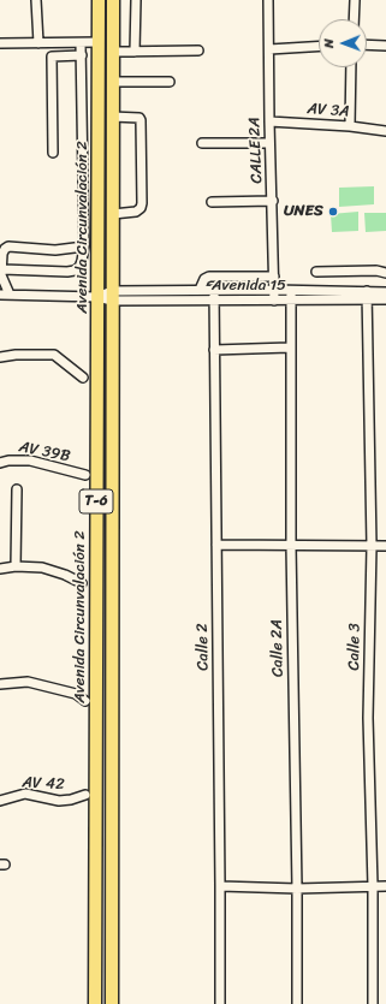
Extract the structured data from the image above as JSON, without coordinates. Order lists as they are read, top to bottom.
{
  "streets": {
    "highway": ["Avenida Circunvalación 2", "T-6"],
    "street": [
      "AV 3A",
      "CALLE 2A",
      "Avenida 15",
      "AV 39B",
      "Calle 2",
      "Calle 3",
      "Calle 2A",
      "AV 42"
    ]
  },
  "crossings": [
    ["AV 3A", "CALLE 2A"],
    ["CALLE 2A", "Avenida 15"],
    ["Avenida Circunvalación 2", "Avenida 15"],
    ["Avenida 15", "Calle 2"],
    ["Avenida 15", "Calle 3"],
    ["Avenida 15", "Calle 2A"]
  ],
  "places": ["UNES"],
  "north": "left"
}
